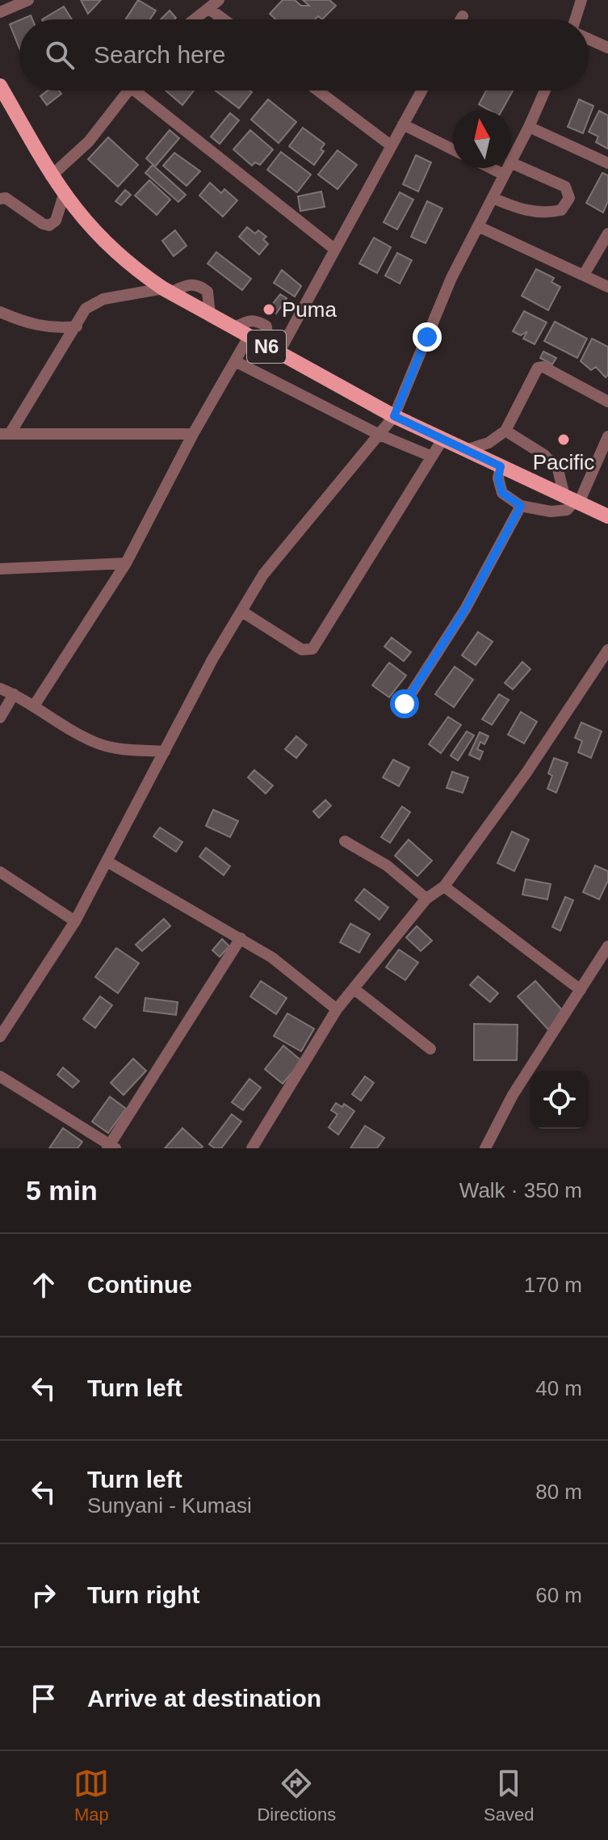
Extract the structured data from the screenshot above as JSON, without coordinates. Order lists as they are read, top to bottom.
{
  "streets": {
    "main road": ["N6"]
  },
  "places": ["Puma", "Pacific"],
  "north": "top",
  "page": {
    "search": "Search here",
    "heading": ["5 min", "Walk · 350 m"],
    "list": [
      ["Continue", "170 m"],
      ["Turn left", "40 m"],
      ["Turn left", "Sunyani - Kumasi", "80 m"],
      ["Turn right", "60 m"],
      "Arrive at destination"
    ],
    "nav": ["Map", "Directions", "Saved"]
  }
}
